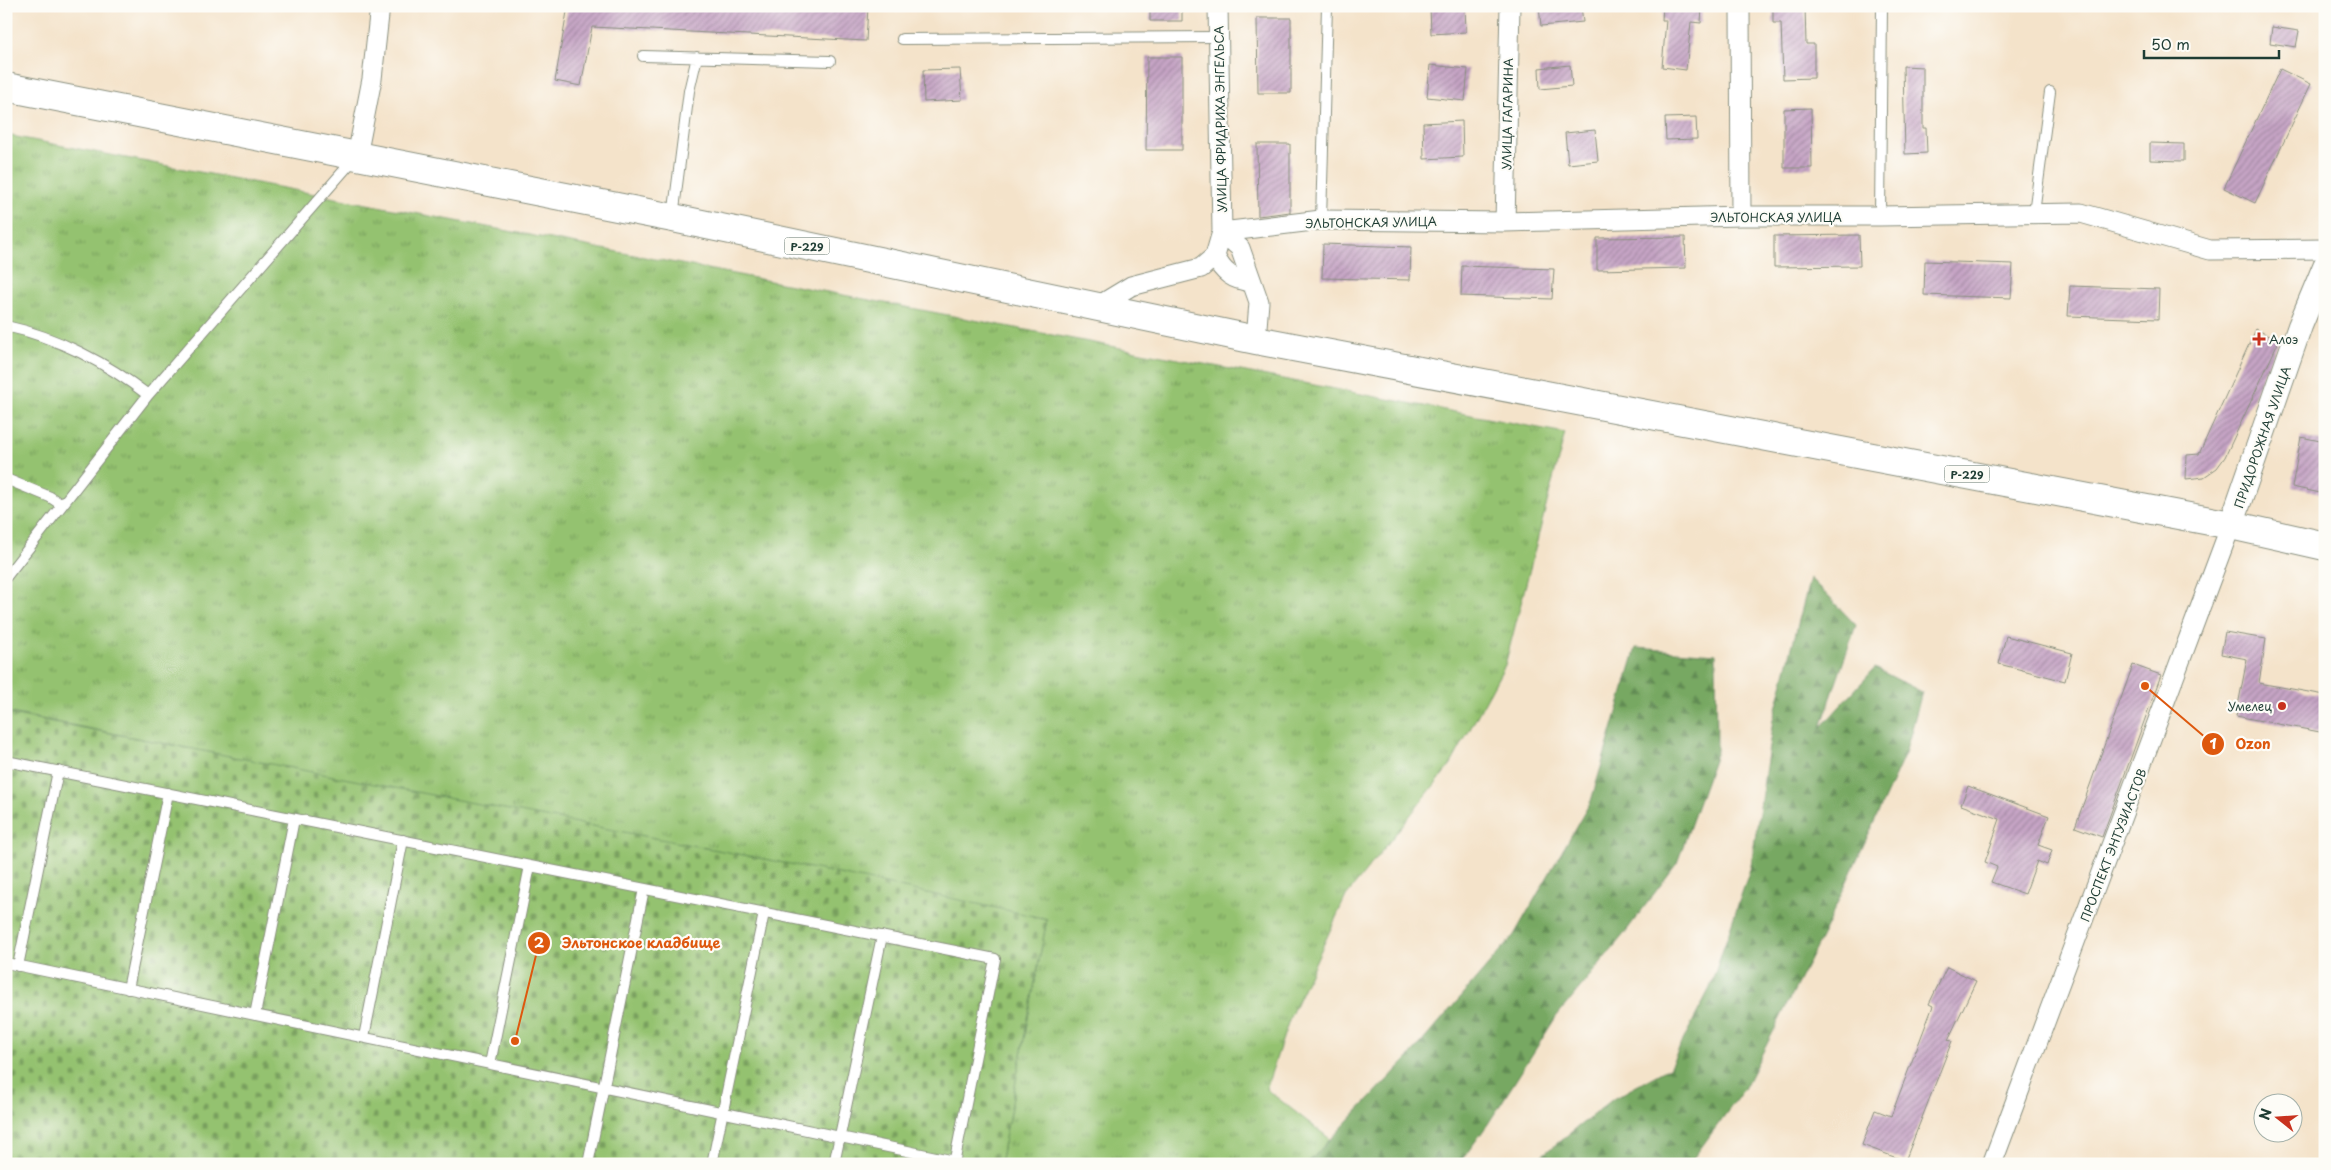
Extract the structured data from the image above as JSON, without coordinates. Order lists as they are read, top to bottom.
{
  "streets": {
    "main road": ["Р-229"],
    "street": [
      "УЛИЦА ГАГАРИНА",
      "УЛИЦА ФРИДРИХА ЭНГЕЛЬСА",
      "ЭЛЬТОНСКАЯ УЛИЦА",
      "ПРИДОРОЖНАЯ УЛИЦА",
      "ПРОСПЕКТ ЭНТУЗИАСТОВ"
    ]
  },
  "crossings": [
    ["УЛИЦА ГАГАРИНА", "ЭЛЬТОНСКАЯ УЛИЦА"],
    ["УЛИЦА ФРИДРИХА ЭНГЕЛЬСА", "ЭЛЬТОНСКАЯ УЛИЦА"],
    ["Р-229", "ПРИДОРОЖНАЯ УЛИЦА"],
    ["Р-229", "ПРОСПЕКТ ЭНТУЗИАСТОВ"],
    ["ПРИДОРОЖНАЯ УЛИЦА", "ПРОСПЕКТ ЭНТУЗИАСТОВ"]
  ],
  "places": {
    "health": ["Алоэ"],
    "other": ["Ozon", "Умелец", "Эльтонское кладбище"]
  },
  "scale_bar": "50 m",
  "north": "left"
}
